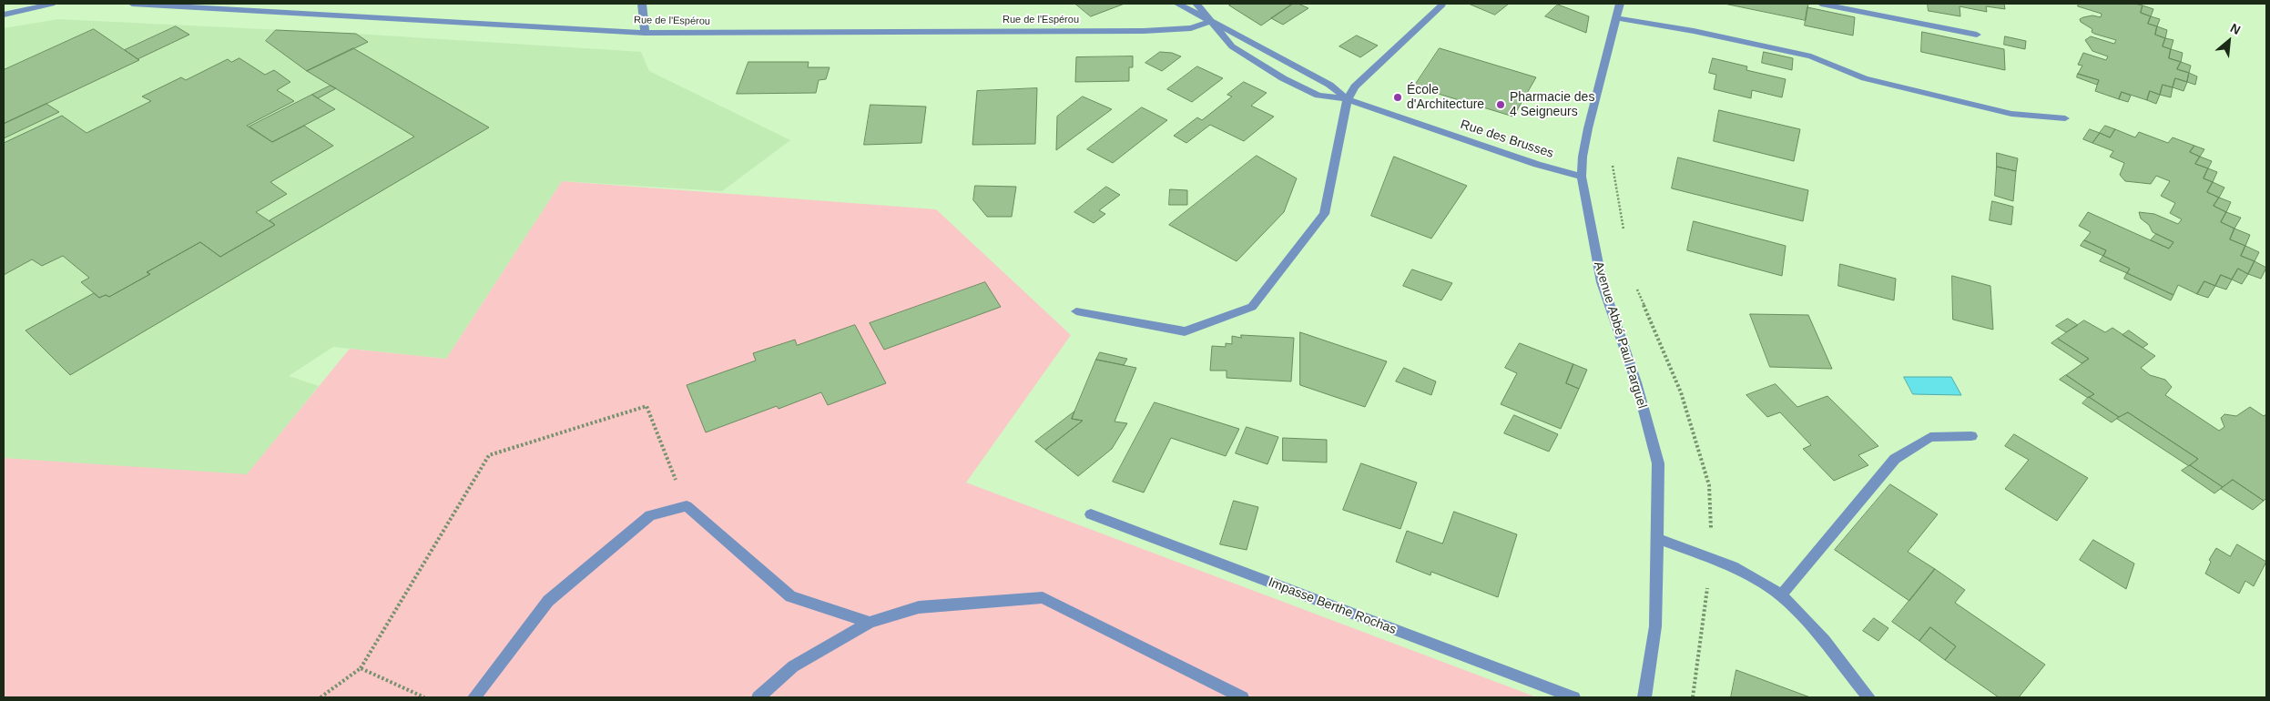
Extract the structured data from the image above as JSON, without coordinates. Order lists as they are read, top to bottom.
{
  "streets": {
    "street": [
      "Rue de l'Espérou",
      "Rue des Brusses",
      "Avenue Abbé Paul Parguel",
      "Impasse Berthe Rochas"
    ]
  },
  "crossings": [
    ["Rue de l'Espérou", "Rue des Brusses"],
    ["Rue des Brusses", "Avenue Abbé Paul Parguel"]
  ],
  "places": ["École d'Architecture", "Pharmacie des 4 Seigneurs"],
  "north": "top right"
}
